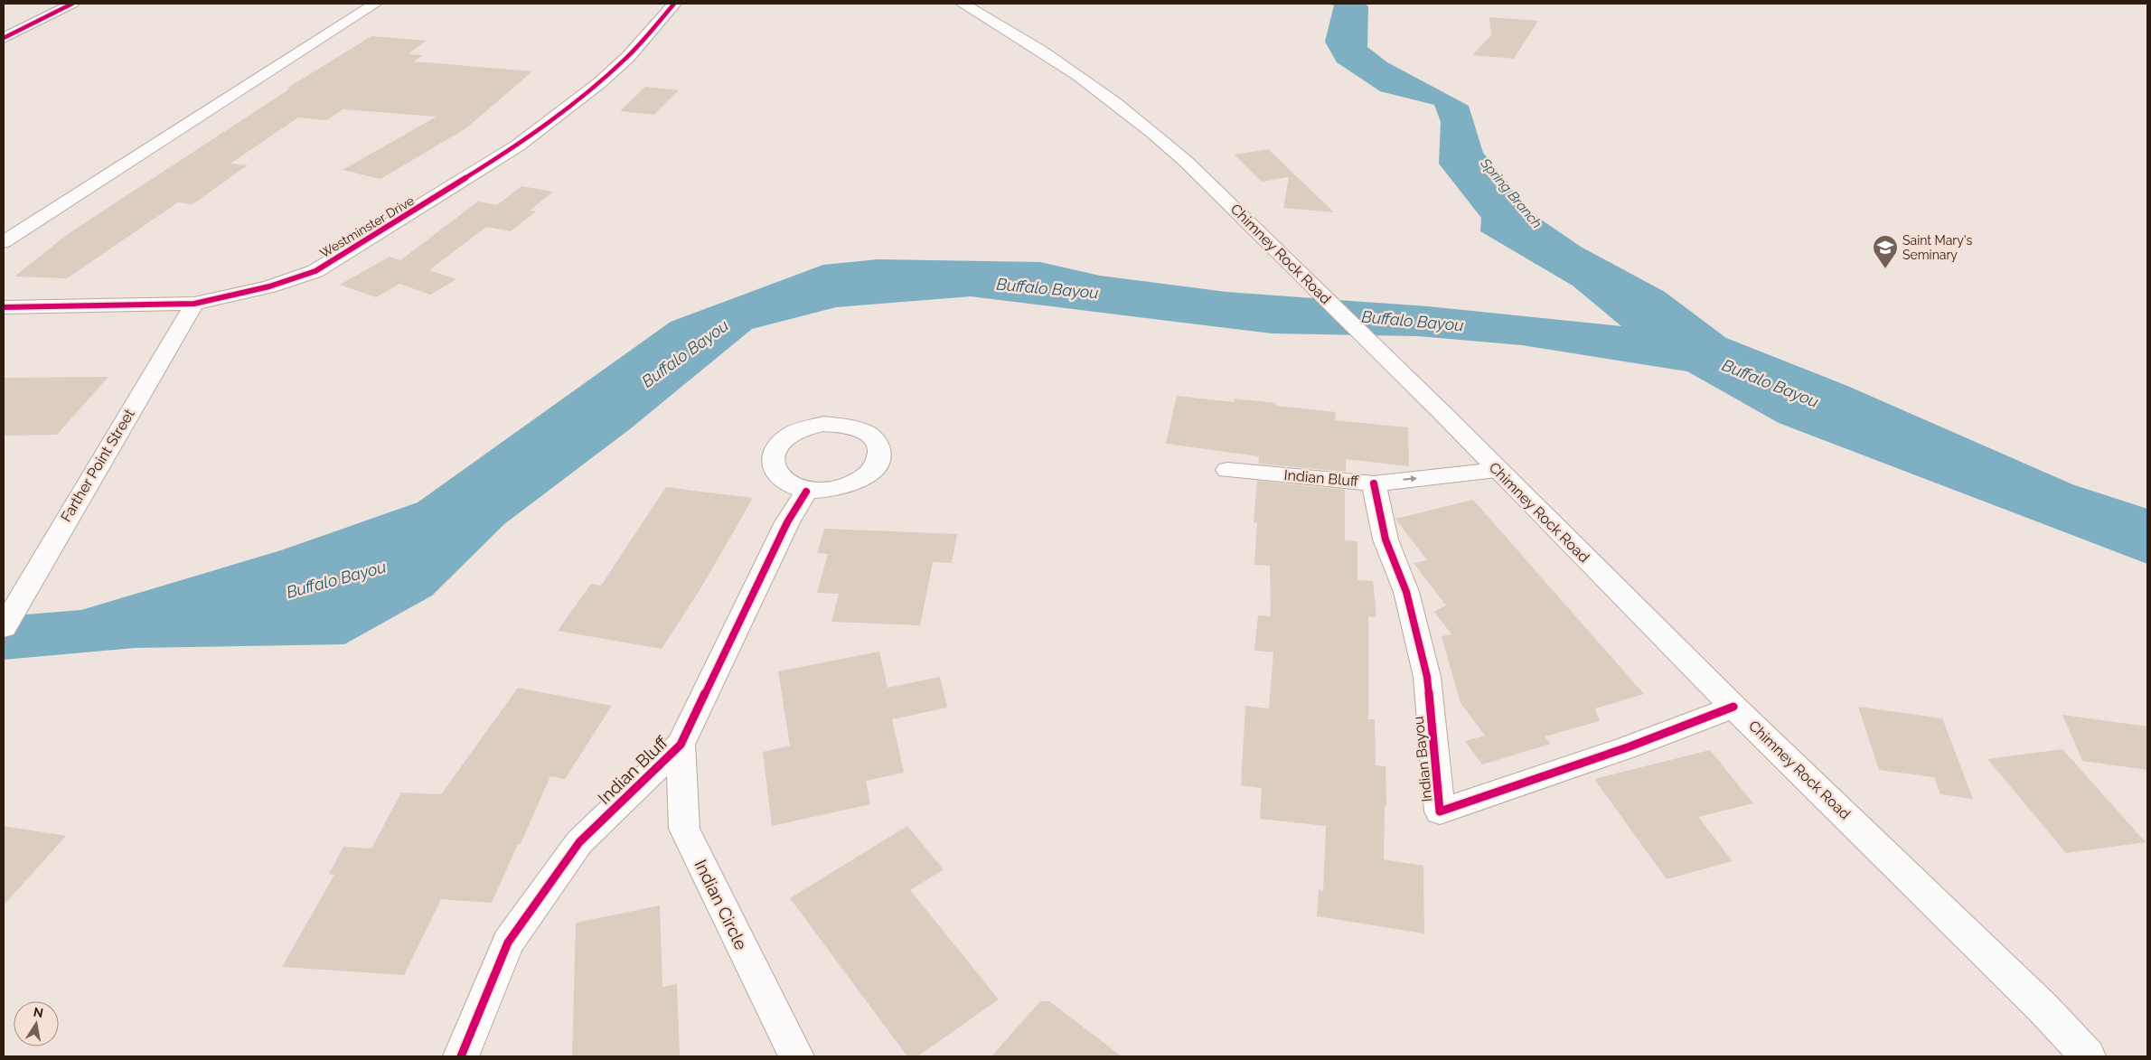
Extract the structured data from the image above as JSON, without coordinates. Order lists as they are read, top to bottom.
{
  "streets": {
    "street": [
      "Westminster Drive",
      "Chimney Rock Road",
      "Farther Point Street",
      "Indian Bluff",
      "Indian Bayou",
      "Indian Circle"
    ]
  },
  "crossings": [
    ["Westminster Drive", "Farther Point Street"],
    ["Chimney Rock Road", "Indian Bluff"],
    ["Chimney Rock Road", "Indian Bayou"],
    ["Indian Bluff", "Indian Bayou"],
    ["Indian Bluff", "Indian Circle"]
  ],
  "water": ["Spring Branch", "Buffalo Bayou"],
  "places": {
    "school or university": ["Saint Mary's Seminary"]
  },
  "north": "top"
}
